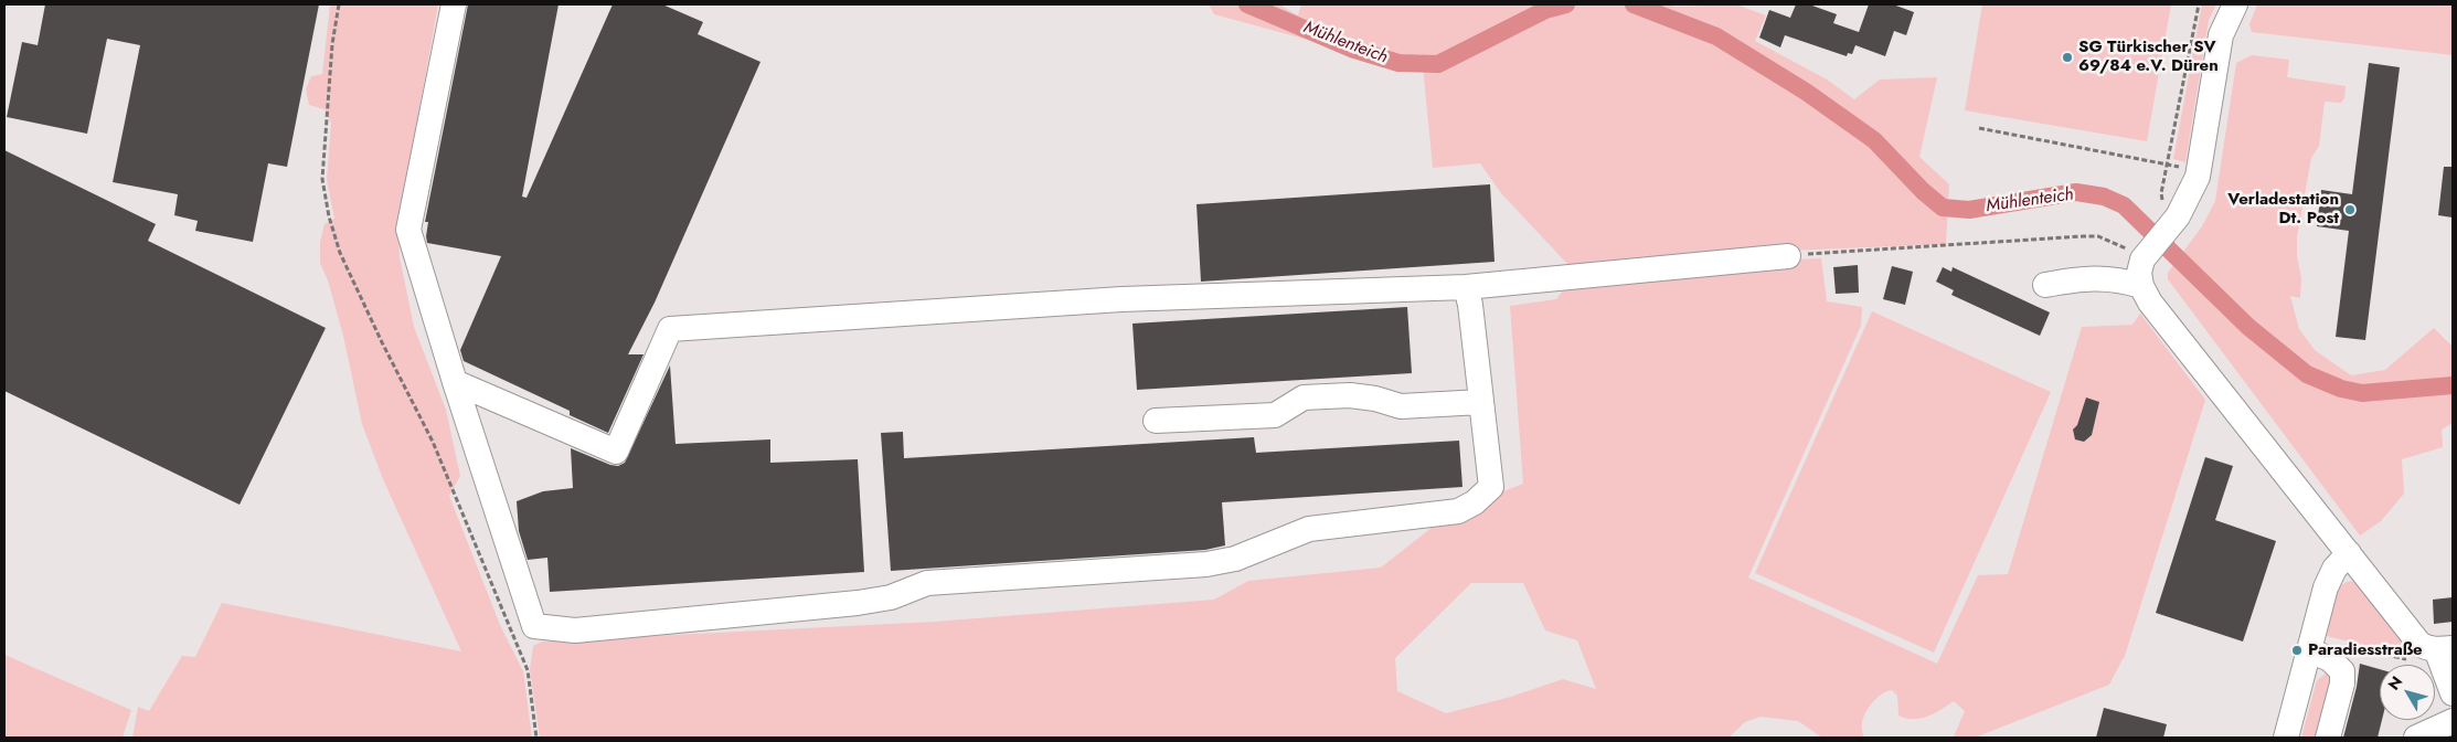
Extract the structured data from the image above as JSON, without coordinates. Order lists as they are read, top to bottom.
{
  "water": ["Mühlenteich"],
  "places": ["SG Türkischer SV 69/84 e.V. Düren", "Verladestation Dt. Post", "Paradiesstraße"],
  "north": "top left"
}
